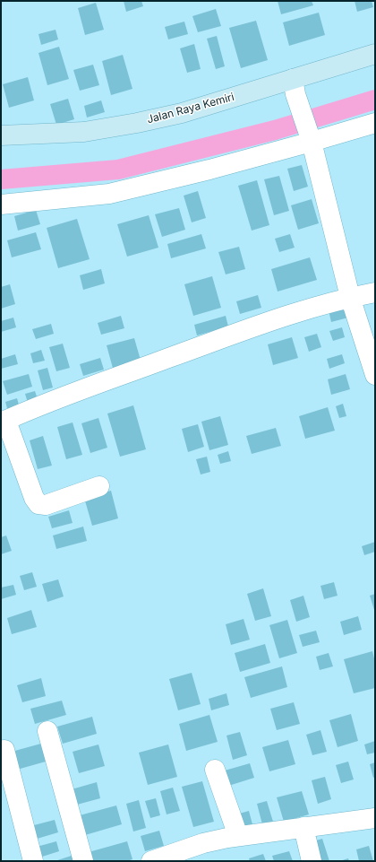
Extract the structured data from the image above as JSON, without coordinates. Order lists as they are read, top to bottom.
{
  "streets": {
    "main road": ["Jalan Raya Kemiri"]
  }
}
